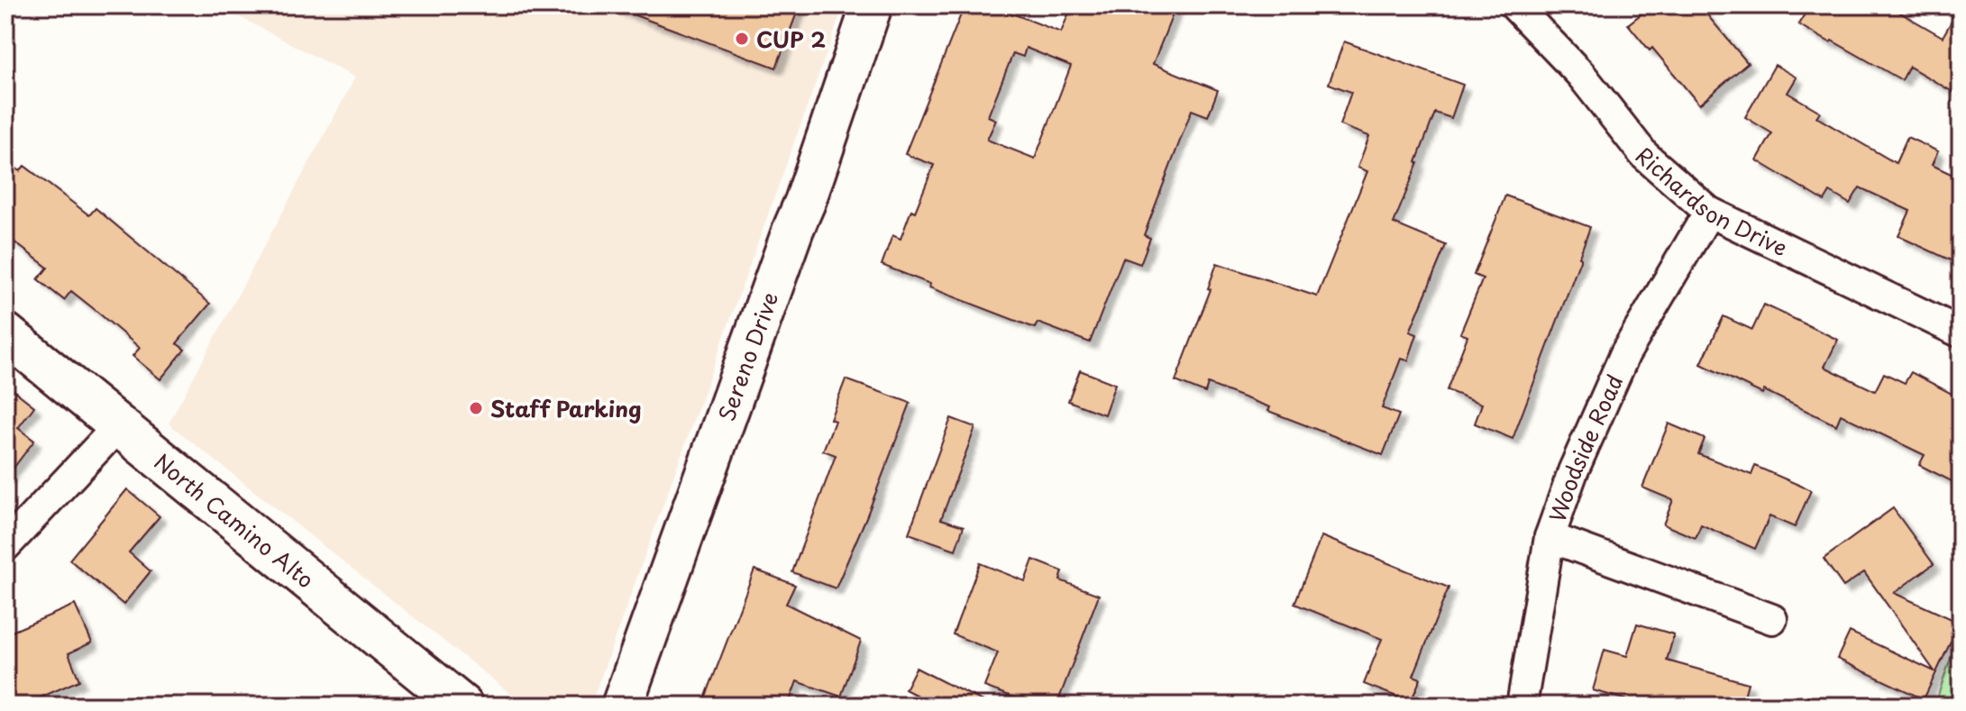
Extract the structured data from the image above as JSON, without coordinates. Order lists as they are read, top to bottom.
{
  "streets": {
    "street": [
      "Richardson Drive",
      "Sereno Drive",
      "Woodside Road",
      "North Camino Alto"
    ]
  },
  "crossings": [
    ["Richardson Drive", "Woodside Road"]
  ],
  "places": ["CUP 2", "Staff Parking"]
}
